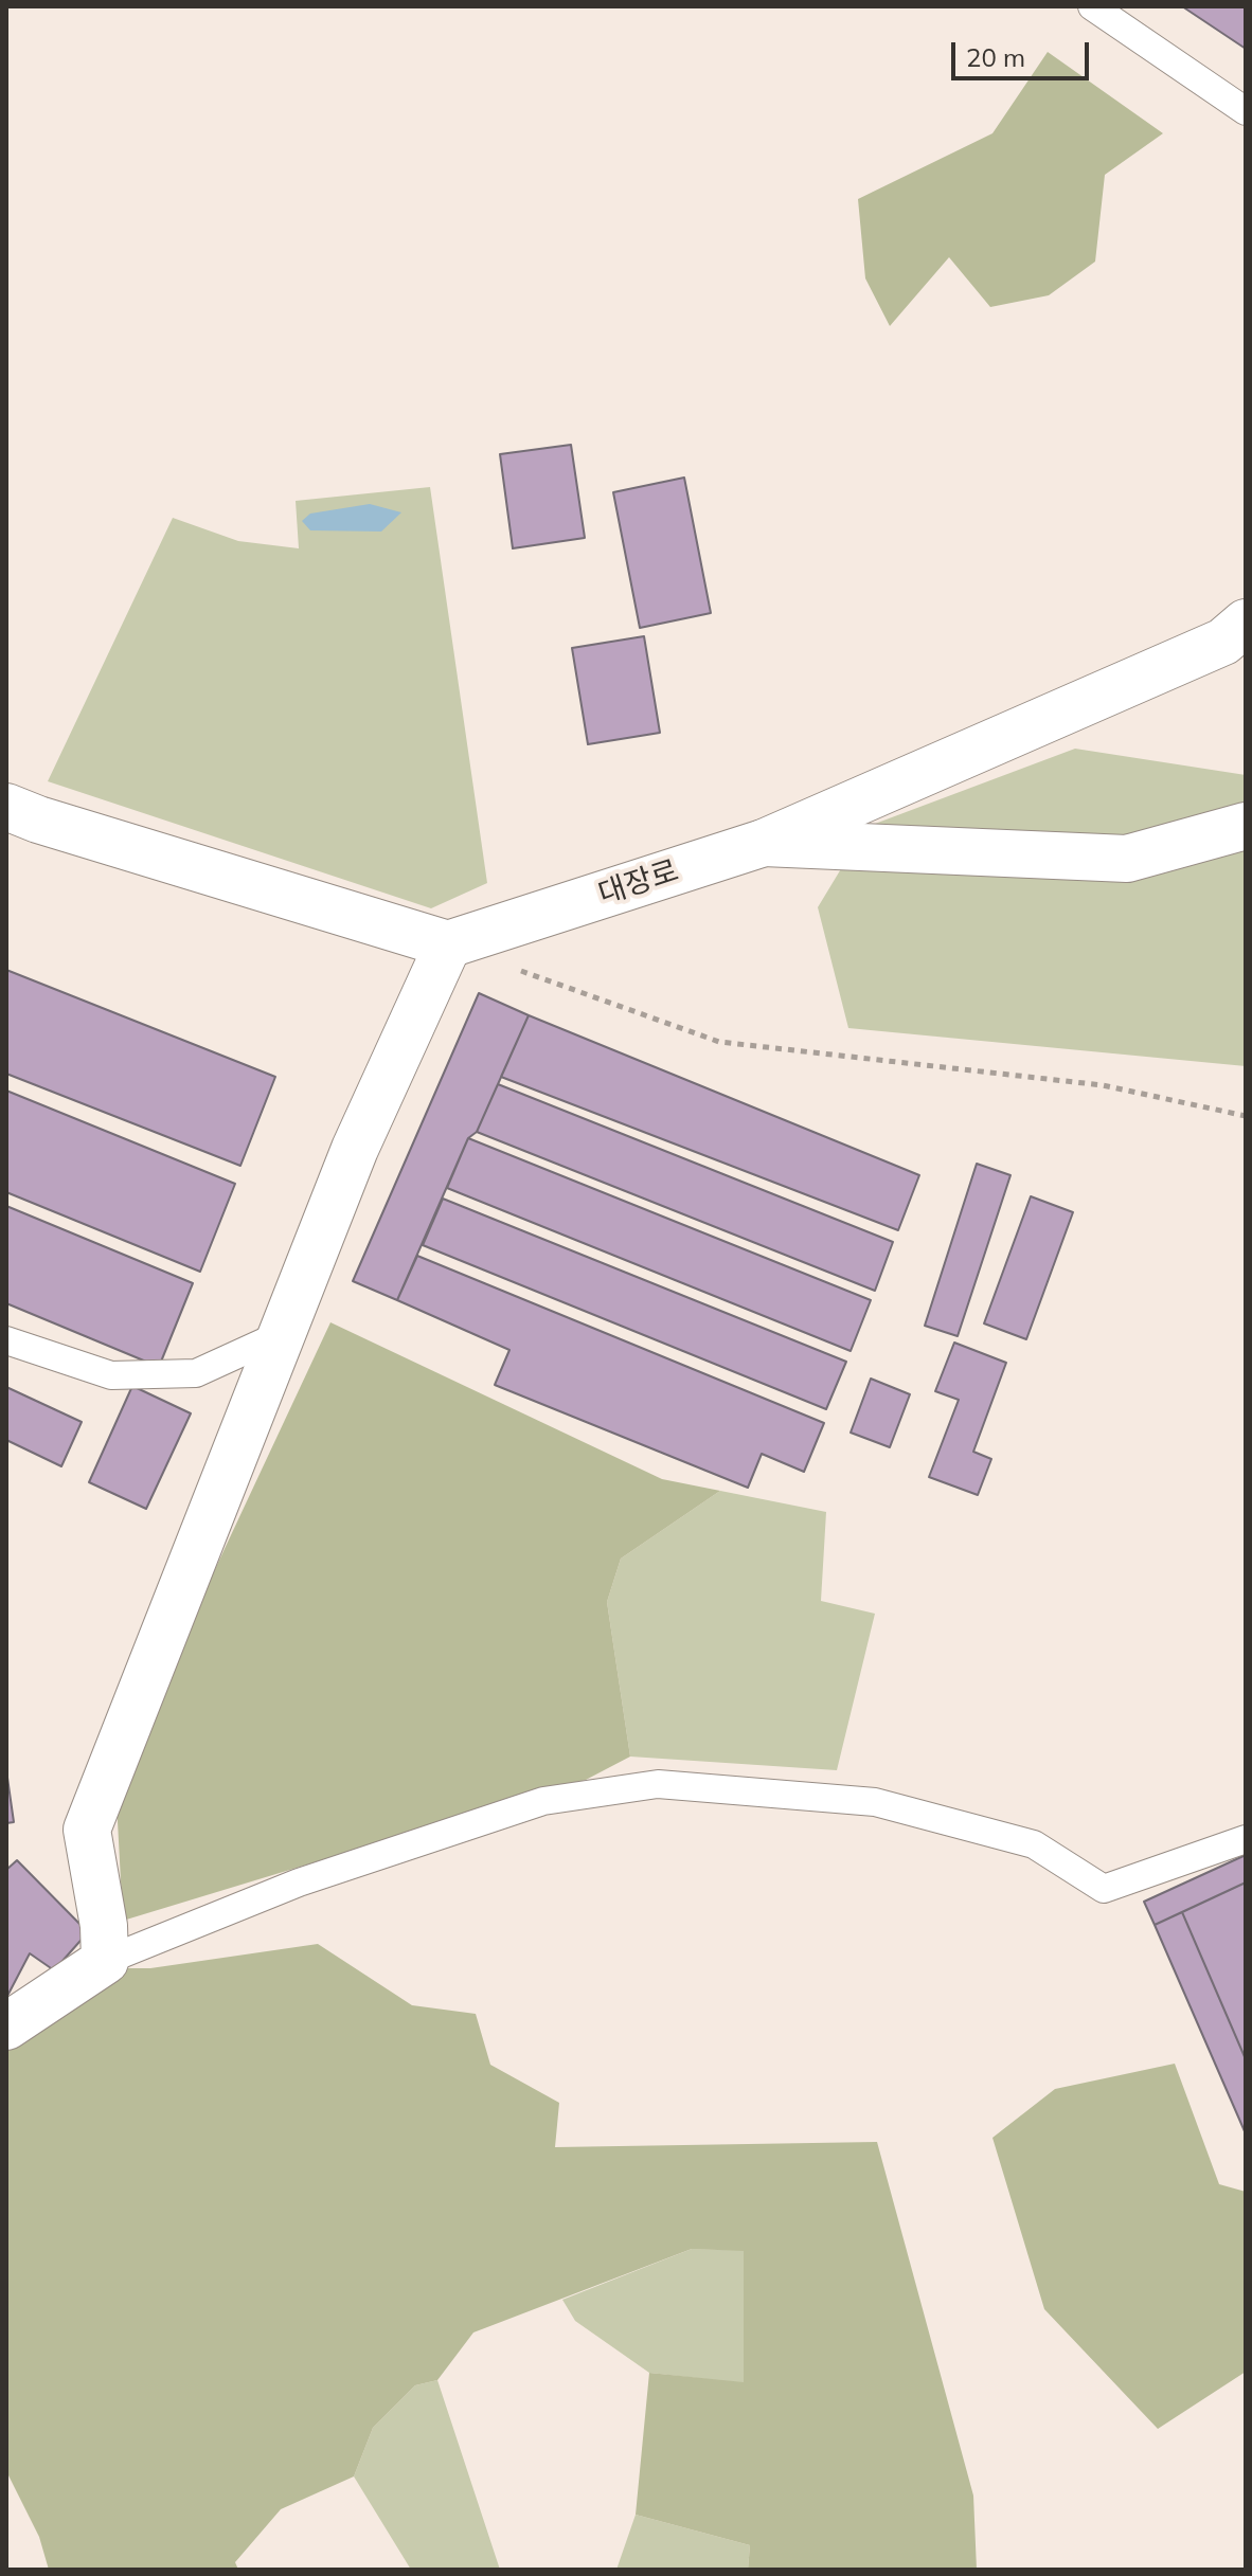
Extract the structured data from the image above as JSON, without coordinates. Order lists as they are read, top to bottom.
{
  "streets": {
    "street": ["대장로"]
  },
  "scale_bar": "20 m"
}
